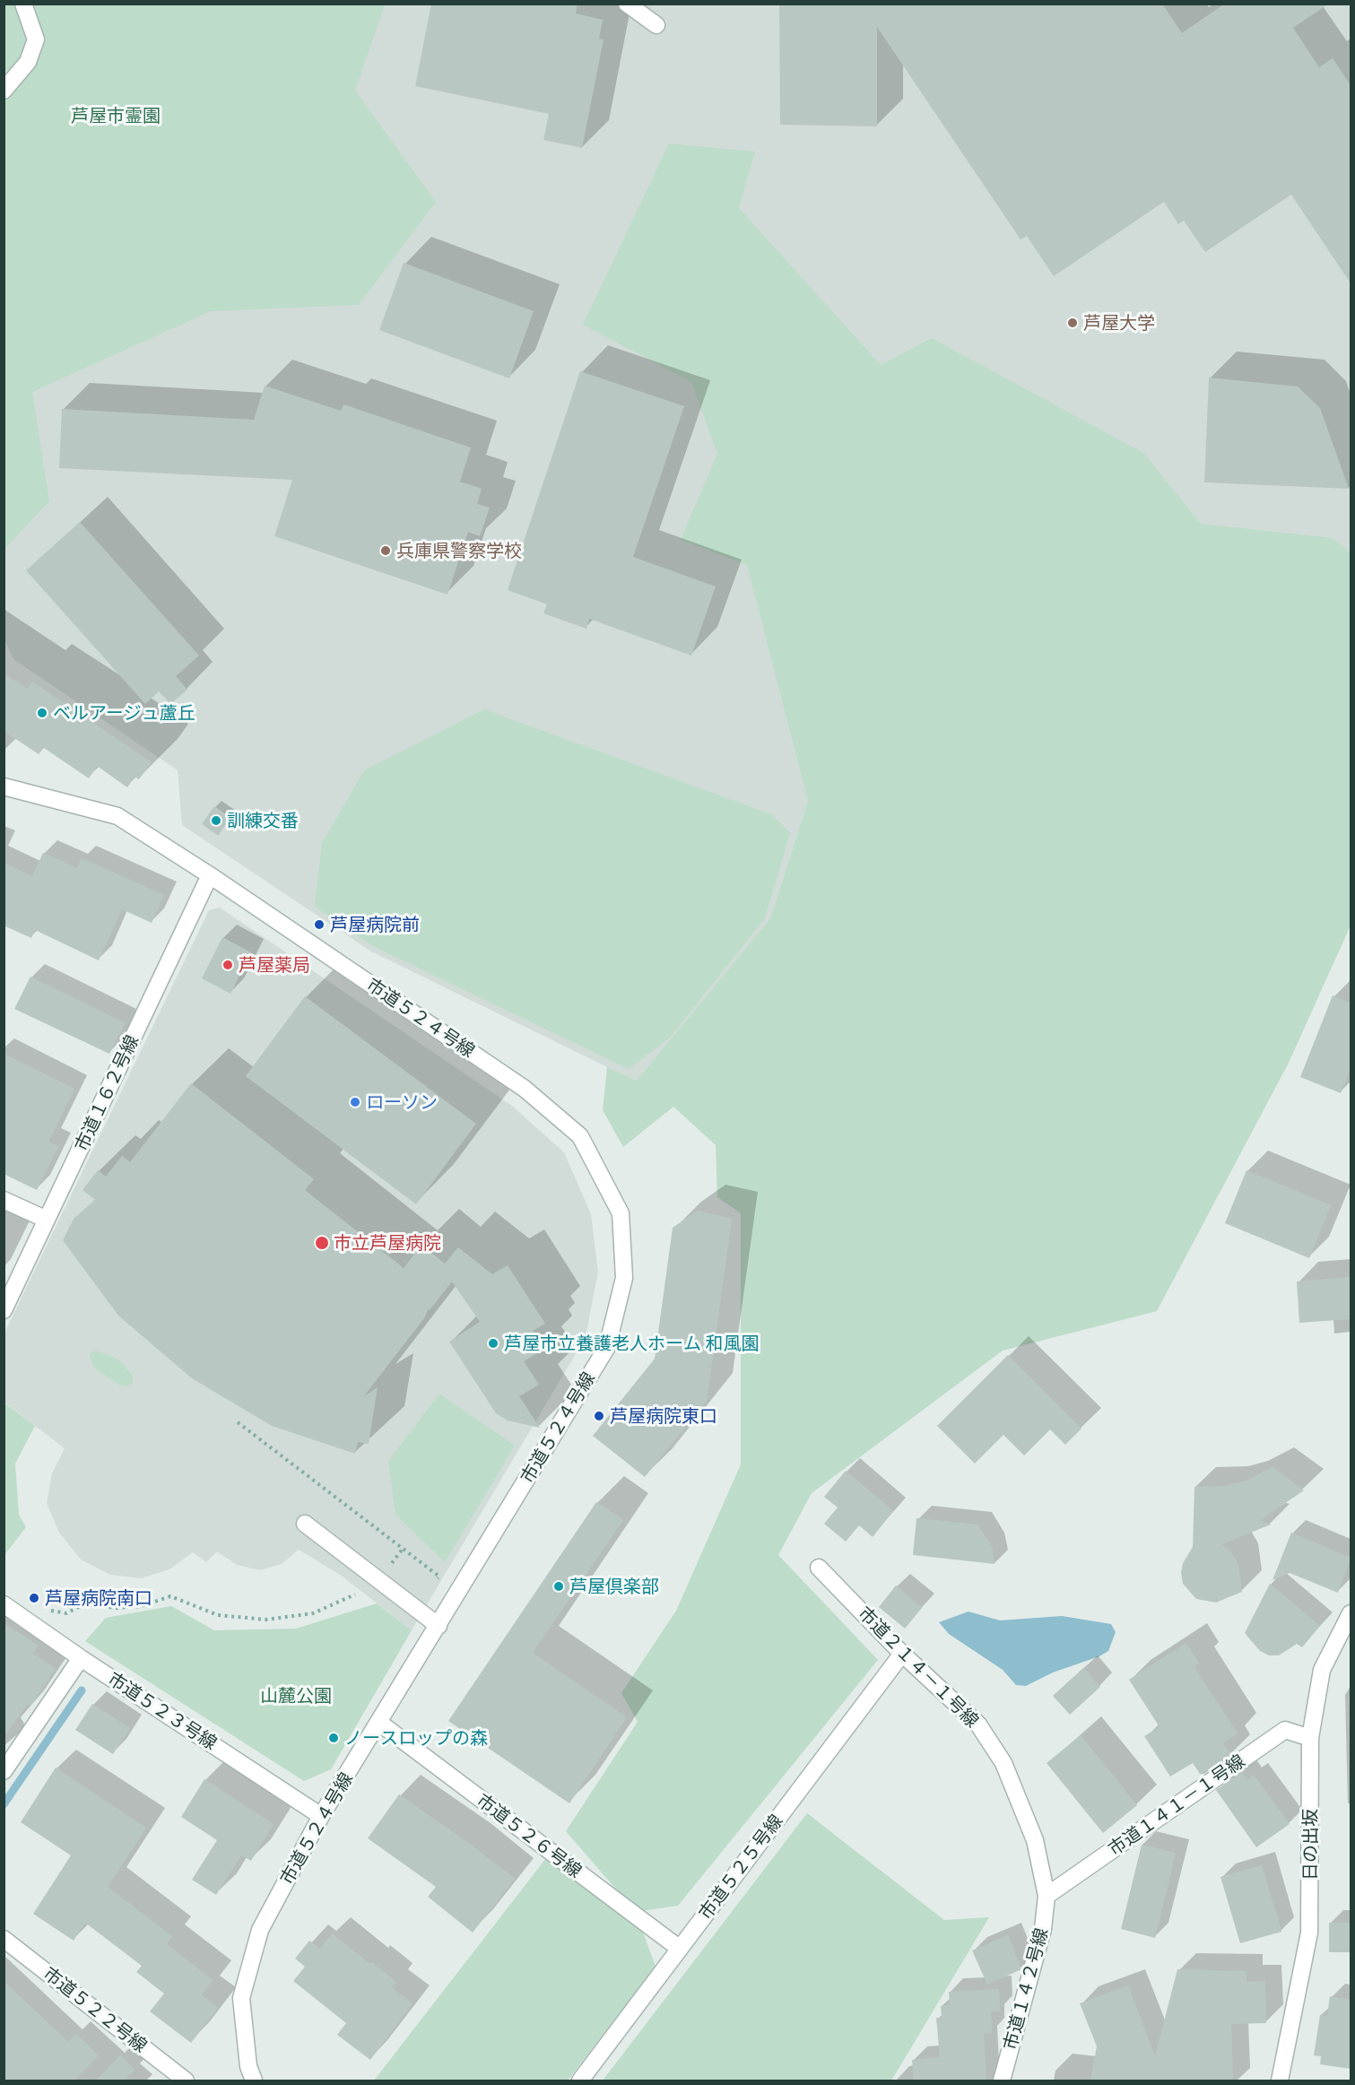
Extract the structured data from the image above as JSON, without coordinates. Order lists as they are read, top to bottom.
{
  "streets": {
    "street": [
      "市道５２４号線",
      "市道１６２号線",
      "市道２１４－１号線",
      "市道５２３号線",
      "市道１４１－１号線",
      "市道５２６号線",
      "日の出坂",
      "市道５２５号線",
      "市道１４２号線",
      "市道５２２号線"
    ]
  },
  "crossings": [
    ["市道５２４号線", "市道１６２号線"],
    ["市道５２４号線", "市道５２３号線"],
    ["市道５２４号線", "市道５２６号線"],
    ["市道２１４－１号線", "市道１４１－１号線"],
    ["市道２１４－１号線", "市道５２５号線"],
    ["市道２１４－１号線", "市道１４２号線"],
    ["市道１４１－１号線", "日の出坂"],
    ["市道１４１－１号線", "市道１４２号線"],
    ["市道５２６号線", "市道５２５号線"]
  ],
  "parks": ["芦屋市霊園", "山麓公園"],
  "places": [
    "芦屋大学",
    "兵庫県警察学校",
    "ベルアージュ蘆丘",
    "訓練交番",
    "芦屋病院前",
    "芦屋薬局",
    "ローソン",
    "市立芦屋病院",
    "芦屋市立養護老人ホーム 和風園",
    "芦屋病院東口",
    "芦屋倶楽部",
    "芦屋病院南口",
    "ノースロップの森"
  ]
}
